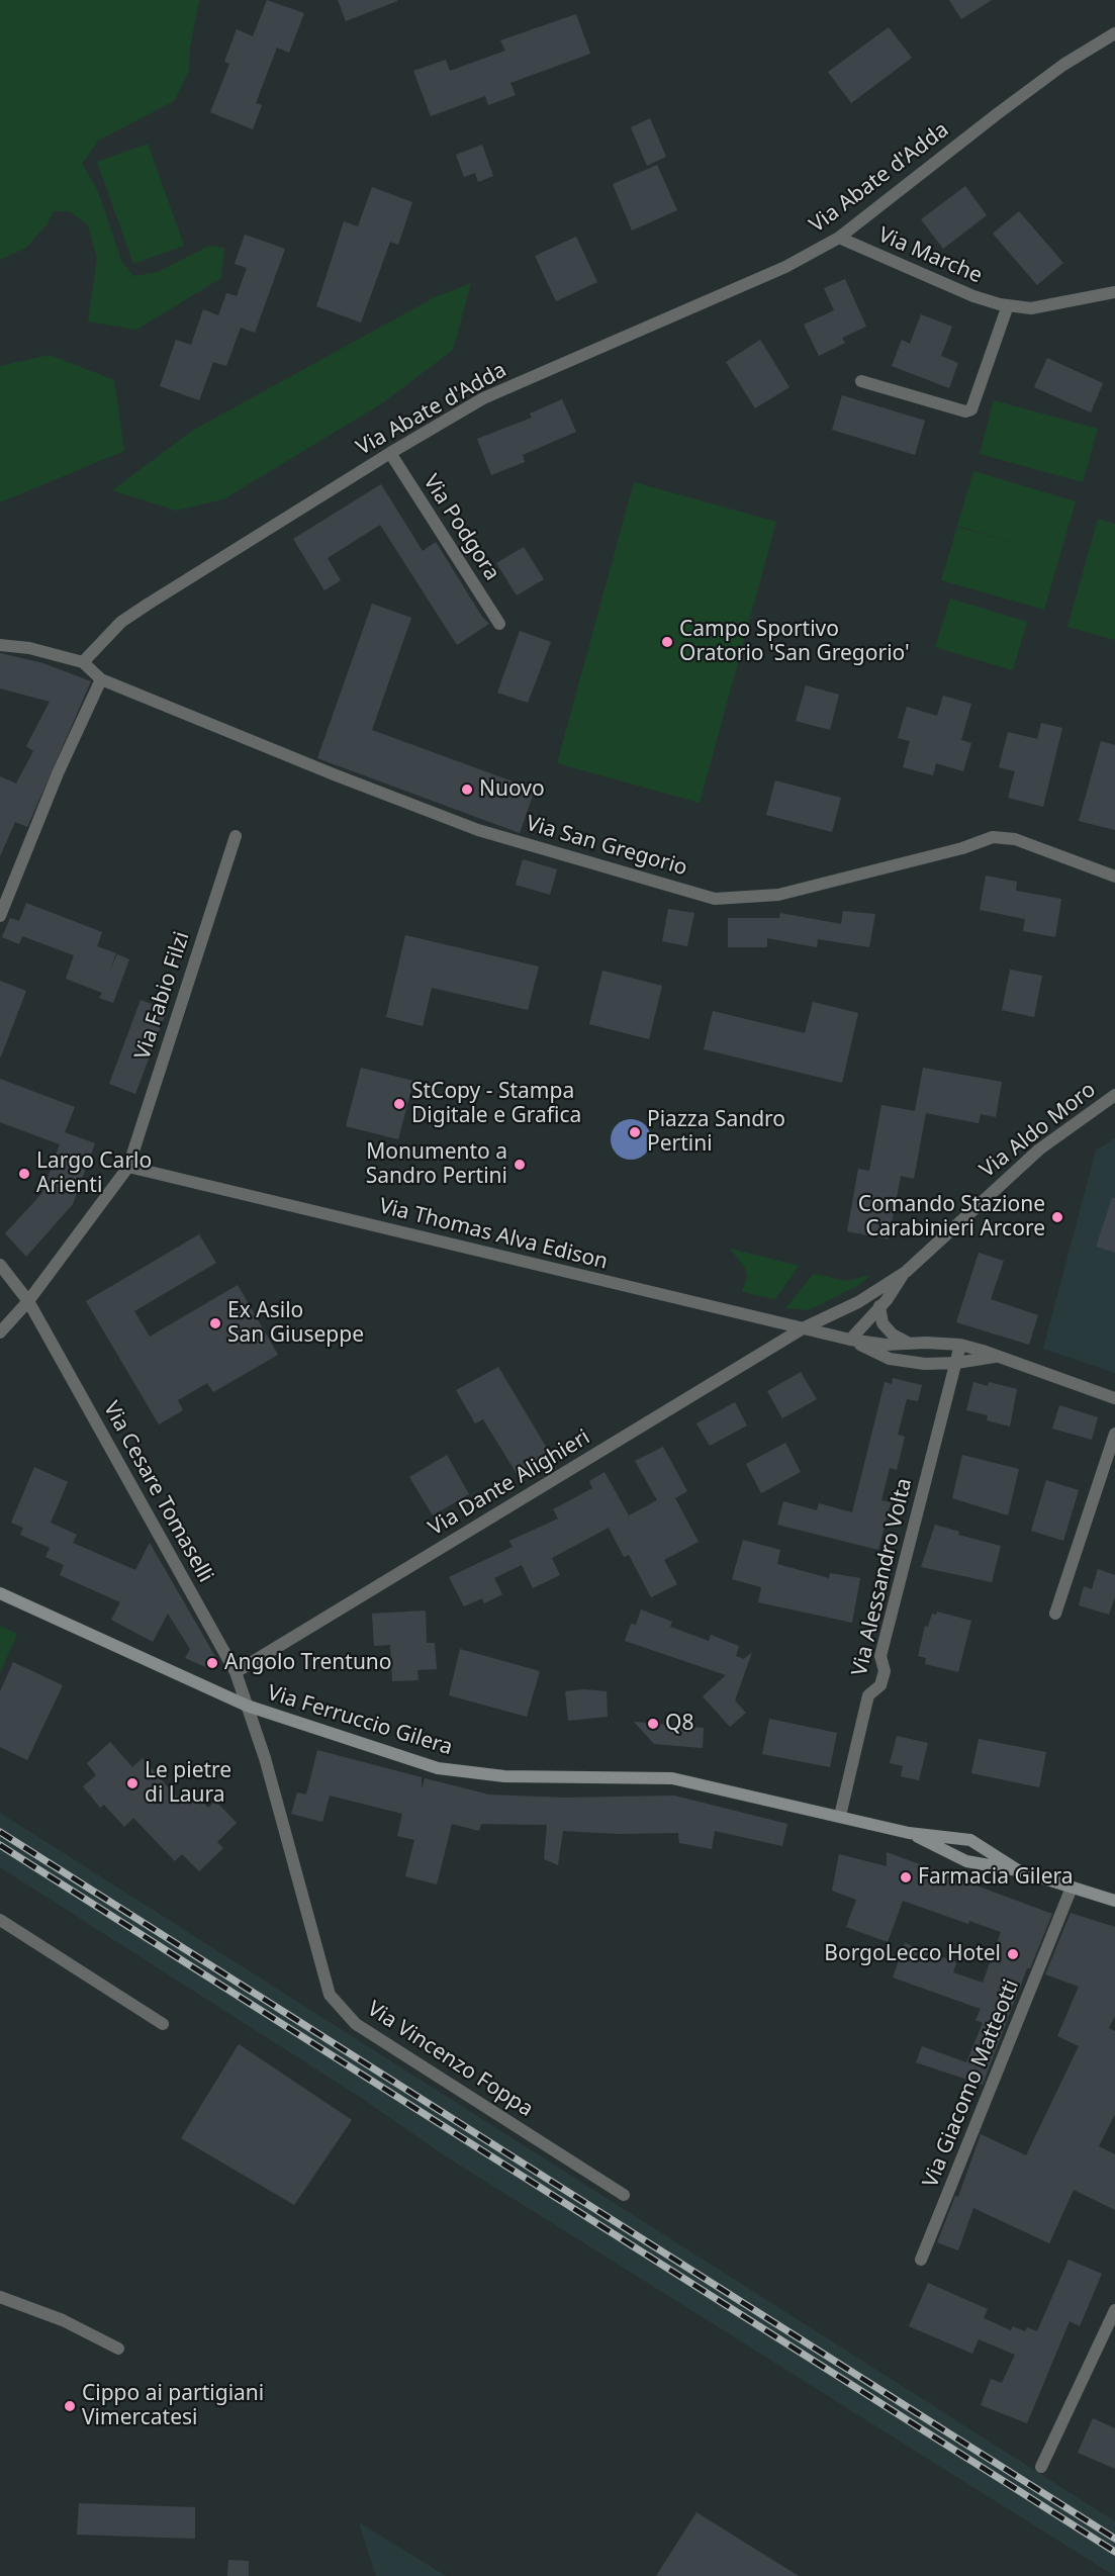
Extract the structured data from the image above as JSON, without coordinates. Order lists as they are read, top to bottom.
{
  "streets": {
    "main road": ["Via Ferruccio Gilera"],
    "street": [
      "Via Abate d'Adda",
      "Via Marche",
      "Via Podgora",
      "Via San Gregorio",
      "Via Fabio Filzi",
      "Via Aldo Moro",
      "Via Thomas Alva Edison",
      "Via Dante Alighieri",
      "Via Cesare Tomaselli",
      "Via Alessandro Volta",
      "Via Vincenzo Foppa",
      "Via Giacomo Matteotti"
    ]
  },
  "crossings": [
    ["Via Abate d'Adda", "Via Marche"],
    ["Via Abate d'Adda", "Via Podgora"],
    ["Via Fabio Filzi", "Via Thomas Alva Edison"],
    ["Via Fabio Filzi", "Via Cesare Tomaselli"],
    ["Via Aldo Moro", "Via Thomas Alva Edison"],
    ["Via Aldo Moro", "Via Dante Alighieri"],
    ["Via Thomas Alva Edison", "Via Dante Alighieri"],
    ["Via Thomas Alva Edison", "Via Alessandro Volta"],
    ["Via Dante Alighieri", "Via Cesare Tomaselli"],
    ["Via Cesare Tomaselli", "Via Ferruccio Gilera"],
    ["Via Cesare Tomaselli", "Via Vincenzo Foppa"],
    ["Via Alessandro Volta", "Via Ferruccio Gilera"],
    ["Via Ferruccio Gilera", "Via Vincenzo Foppa"],
    ["Via Ferruccio Gilera", "Via Giacomo Matteotti"]
  ],
  "places": [
    "Campo Sportivo Oratorio 'San Gregorio'",
    "Nuovo",
    "StCopy - Stampa Digitale e Grafica",
    "Piazza Sandro Pertini",
    "Monumento a Sandro Pertini",
    "Largo Carlo Arienti",
    "Comando Stazione Carabinieri Arcore",
    "Ex Asilo San Giuseppe",
    "Angolo Trentuno",
    "Q8",
    "Le pietre di Laura",
    "Farmacia Gilera",
    "BorgoLecco Hotel",
    "Cippo ai partigiani Vimercatesi"
  ]
}
